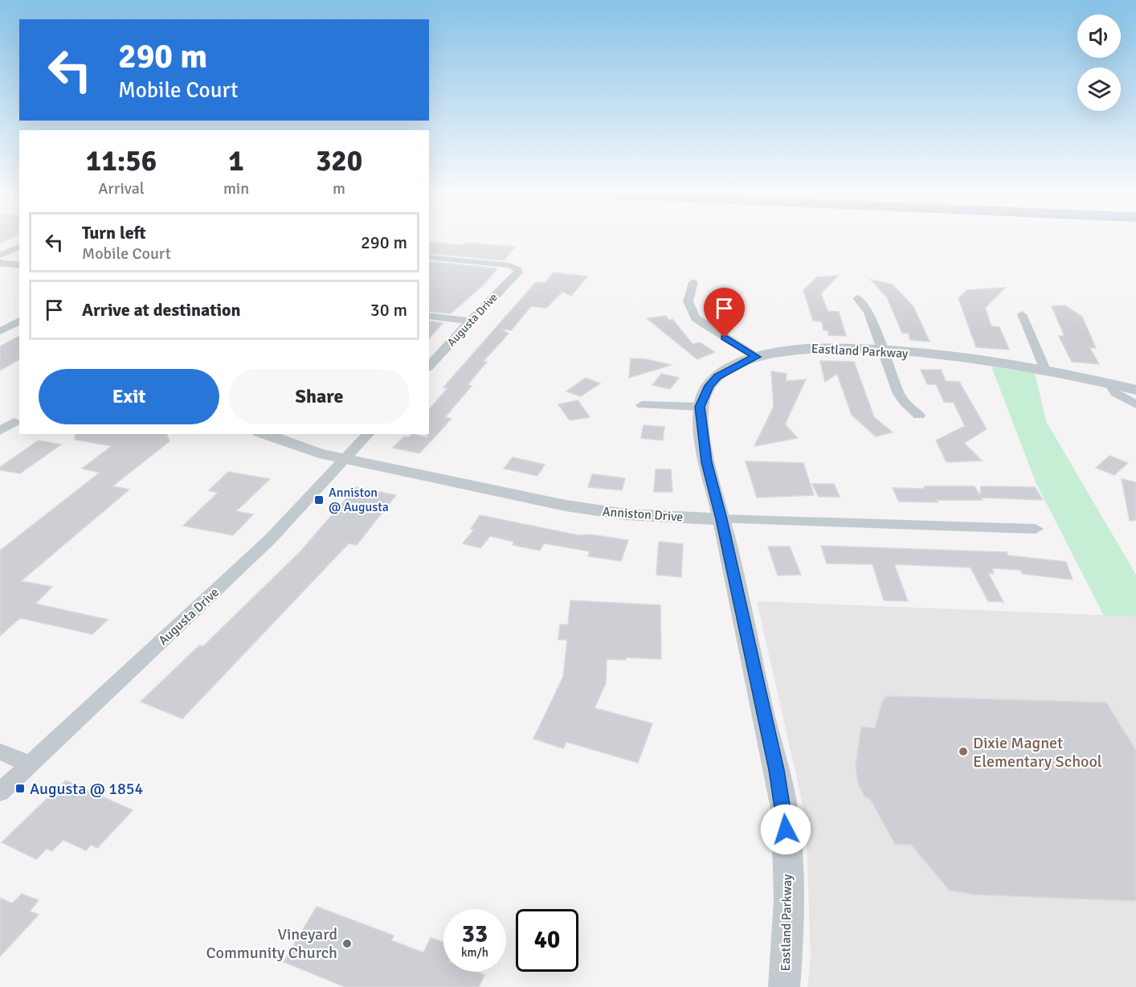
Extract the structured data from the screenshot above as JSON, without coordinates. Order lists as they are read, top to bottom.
{
  "streets": {
    "street": ["Augusta Drive", "Eastland Parkway", "Anniston Drive"]
  },
  "crossings": [
    ["Augusta Drive", "Anniston Drive"],
    ["Eastland Parkway", "Anniston Drive"]
  ],
  "places": {
    "transit": ["Anniston @ Augusta", "Augusta @ 1854"],
    "other": ["Dixie Magnet Elementary School", "Vineyard Community Church"]
  },
  "page": {
    "turn": ["290 m", "Mobile Court"],
    "eta": [
      "11:56",
      "Arrival",
      "1",
      "min",
      "320",
      "m"
    ],
    "list": [
      {
        "name": "Turn left",
        "note": "Mobile Court",
        "value": "290 m"
      },
      {
        "name": "Arrive at destination",
        "value": "30 m"
      }
    ],
    "buttons": ["Exit", "Share"],
    "speed": "33 km/h",
    "limit": "40"
  }
}
